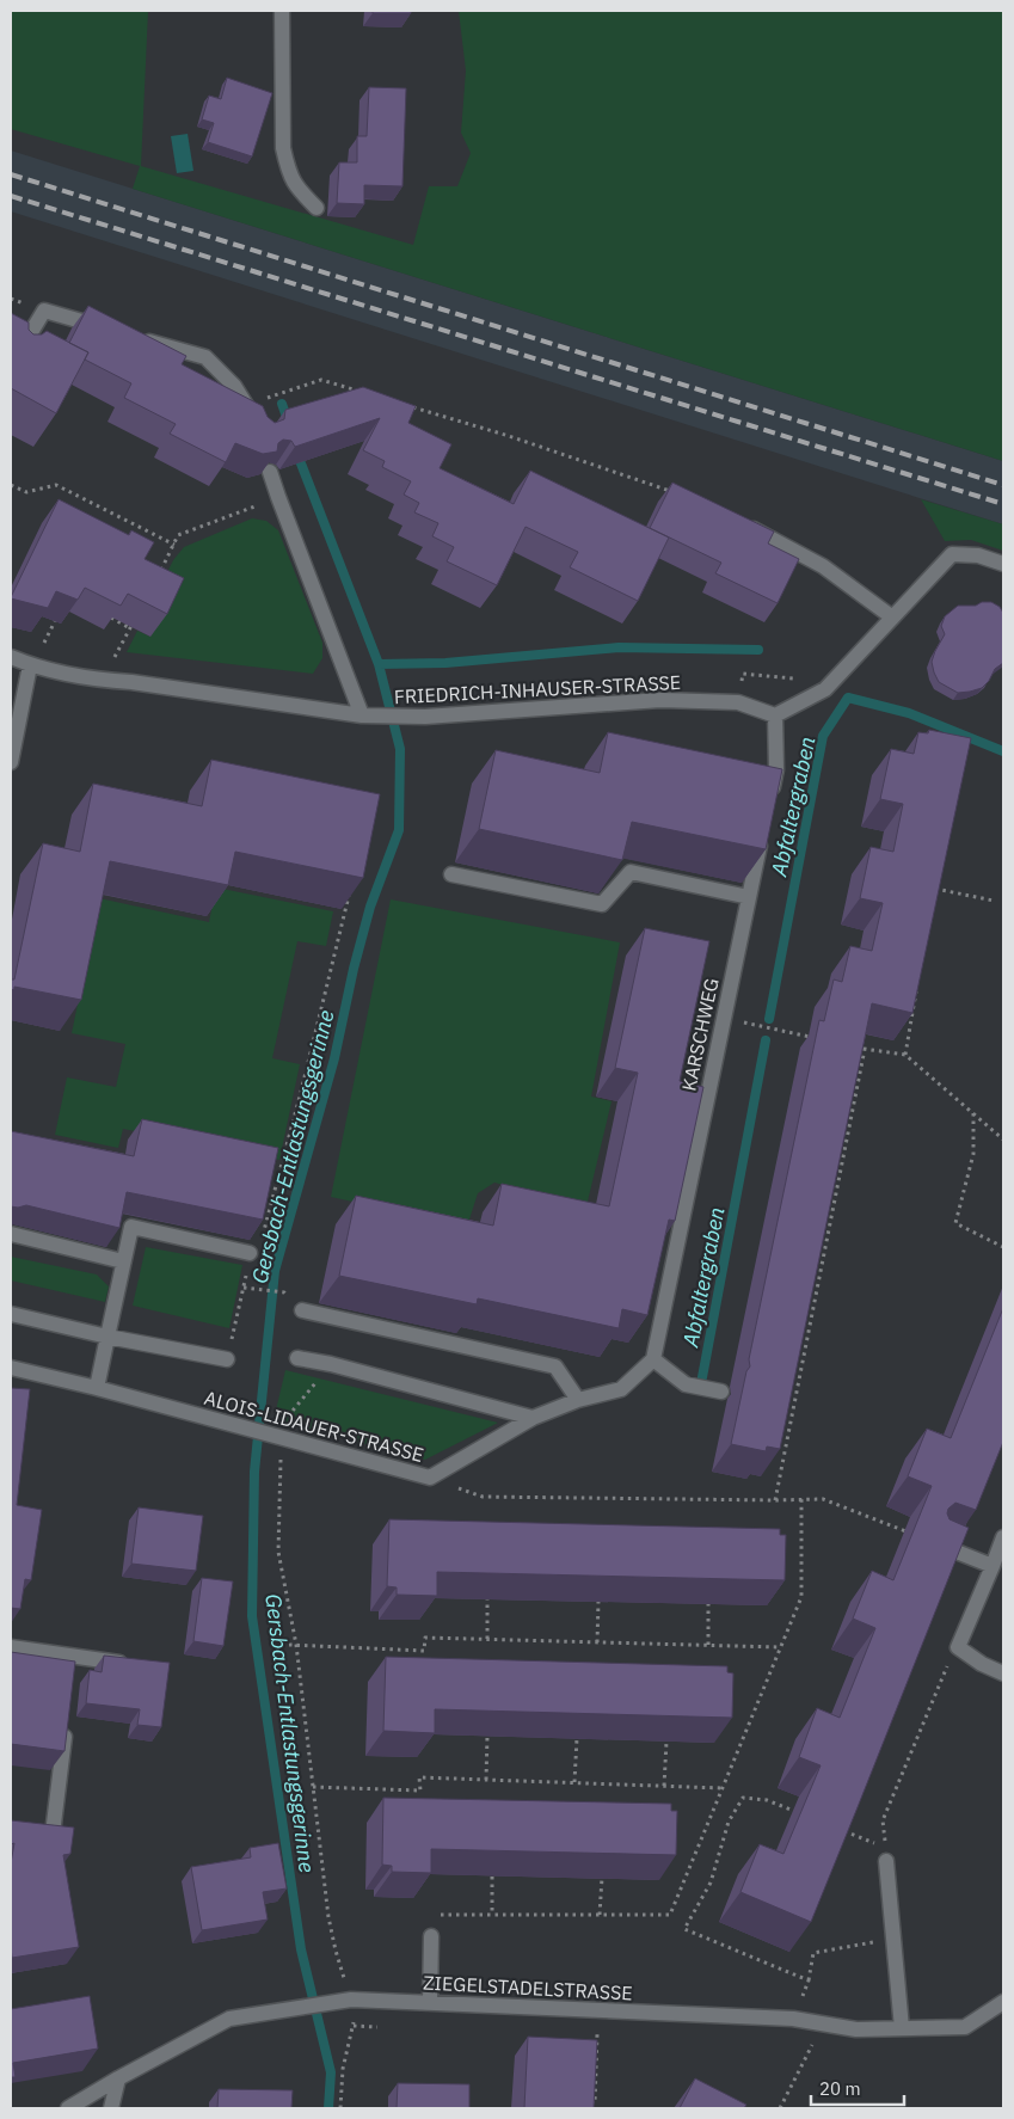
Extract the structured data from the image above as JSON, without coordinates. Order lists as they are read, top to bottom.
{
  "streets": {
    "street": [
      "FRIEDRICH-INHAUSER-STRASSE",
      "KARSCHWEG",
      "ALOIS-LIDAUER-STRASSE",
      "ZIEGELSTADELSTRASSE"
    ]
  },
  "crossings": [
    ["KARSCHWEG", "ALOIS-LIDAUER-STRASSE"]
  ],
  "water": ["Abfaltergraben", "Gersbach-Entlastungsgerinne"],
  "scale_bar": "20 m"
}
